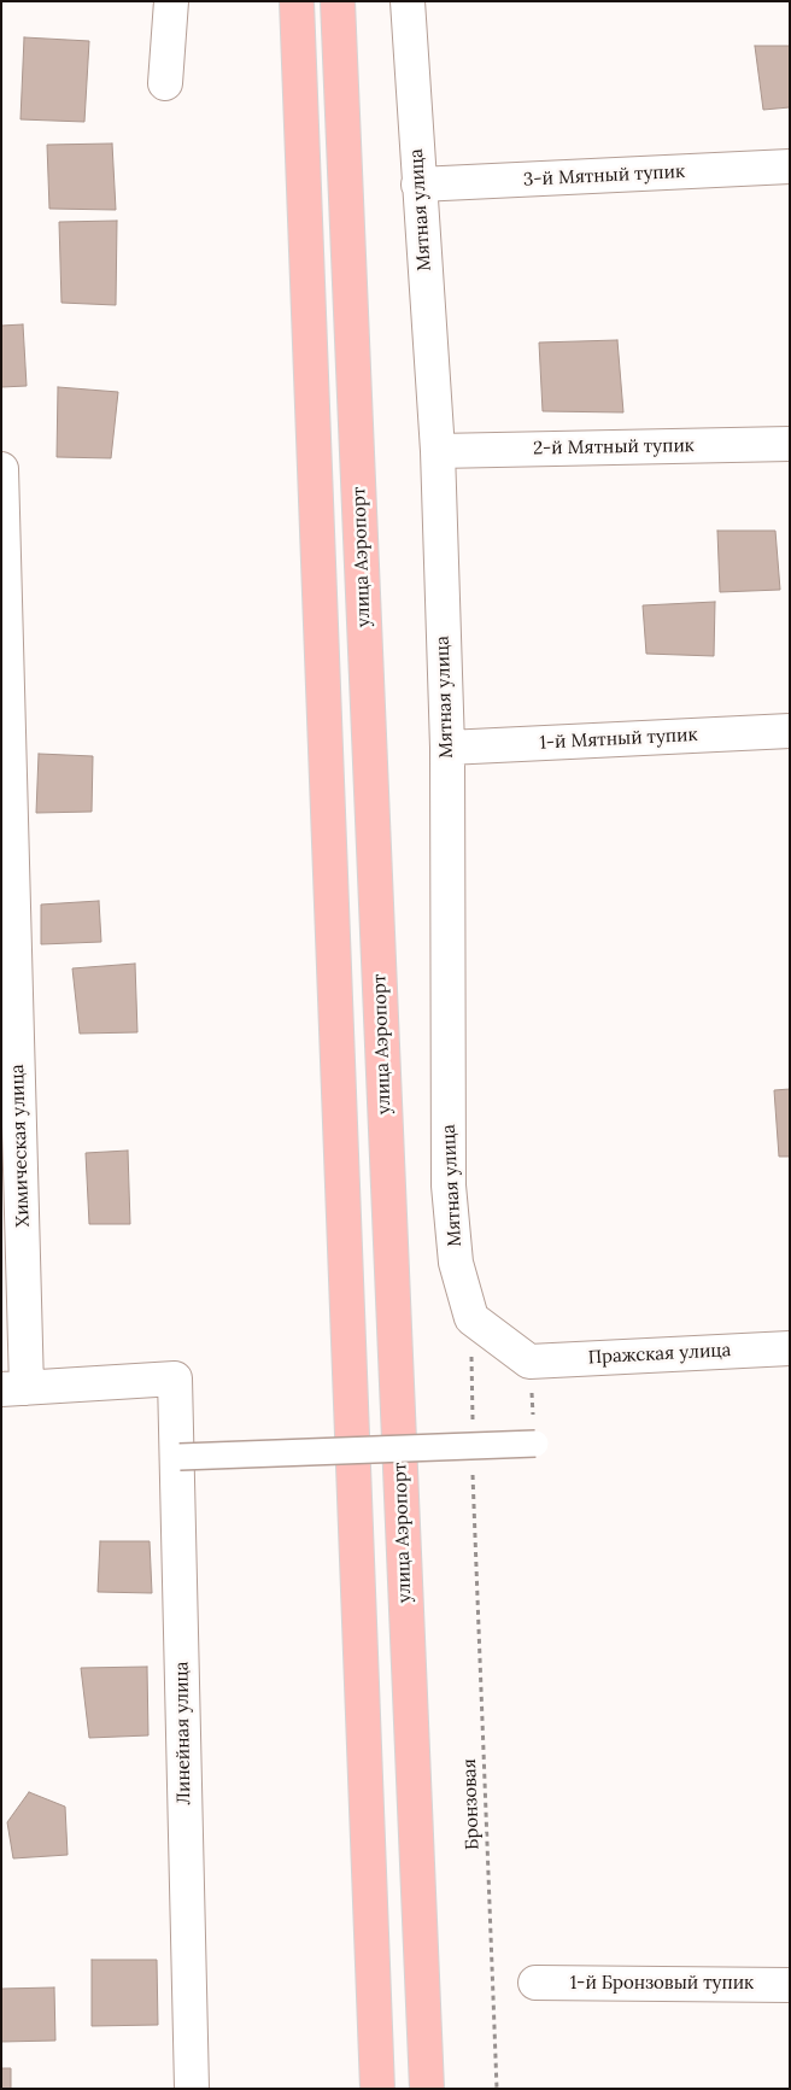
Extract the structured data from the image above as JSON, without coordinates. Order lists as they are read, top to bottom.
{
  "streets": {
    "main road": ["улица Аэропорт"],
    "street": [
      "3-й Мятный тупик",
      "Мятная улица",
      "2-й Мятный тупик",
      "1-й Мятный тупик",
      "Химическая улица",
      "Пражская улица",
      "Линейная улица",
      "1-й Бронзовый тупик"
    ],
    "path": ["Бронзовая"]
  },
  "crossings": [
    ["3-й Мятный тупик", "Мятная улица"],
    ["Мятная улица", "2-й Мятный тупик"],
    ["Мятная улица", "1-й Мятный тупик"],
    ["Мятная улица", "Пражская улица"],
    ["Химическая улица", "Линейная улица"]
  ]
}
